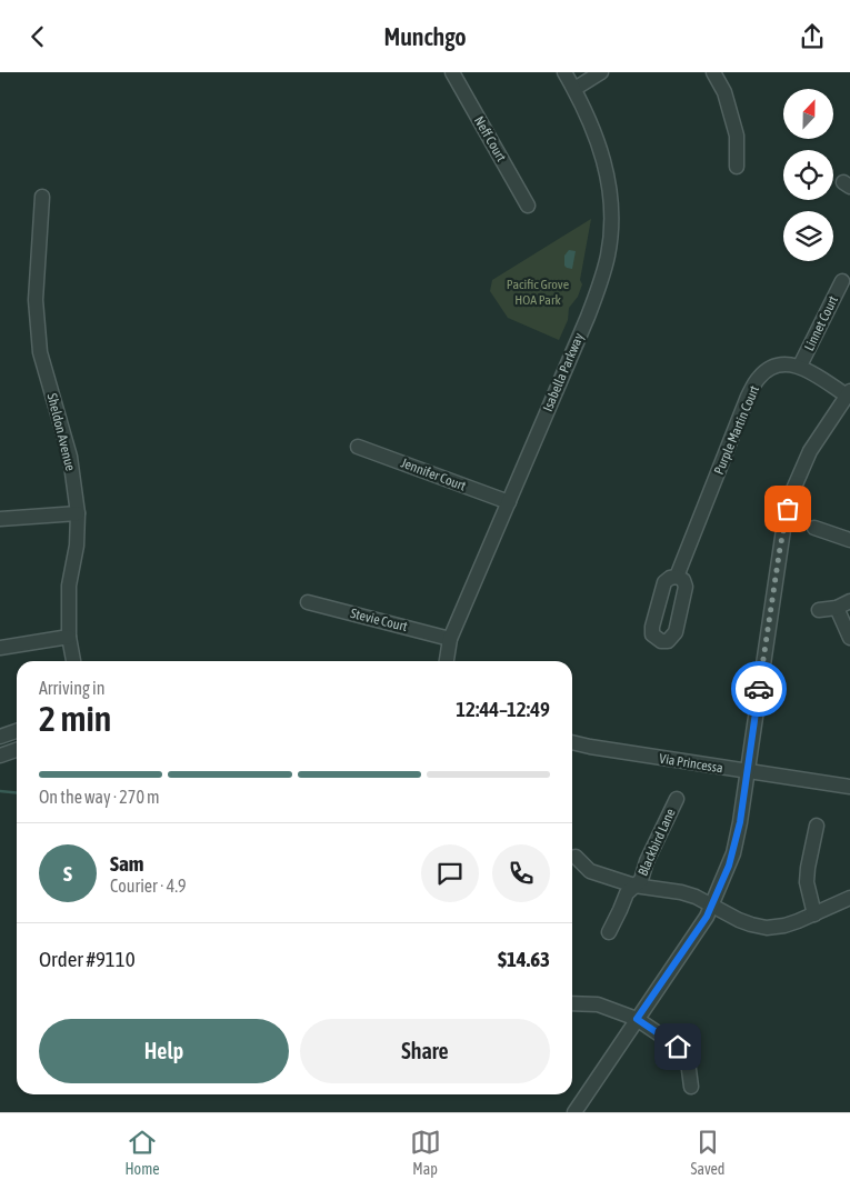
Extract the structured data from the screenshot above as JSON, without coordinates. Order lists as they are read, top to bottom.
{
  "streets": {
    "street": [
      "Neff Court",
      "Linnet Court",
      "Isabella Parkway",
      "Purple Martin Court",
      "Sheldon Avenue",
      "Jennifer Court",
      "Stevie Court",
      "Via Princessa",
      "Blackbird Lane"
    ]
  },
  "crossings": [
    ["Linnet Court", "Purple Martin Court"],
    ["Isabella Parkway", "Jennifer Court"],
    ["Isabella Parkway", "Stevie Court"]
  ],
  "parks": ["Pacific Grove HOA Park"],
  "north": "top",
  "page": {
    "header": "Munchgo",
    "heading": ["2 min", "Arriving in", "12:44–12:49"],
    "panel": [
      "Sam",
      "Courier · 4.9",
      "Order #9110",
      "$14.63"
    ],
    "bar": "On the way · 270 m",
    "round": "S",
    "buttons": ["Help", "Share"],
    "tabs": ["Home", "Map", "Saved"]
  }
}
